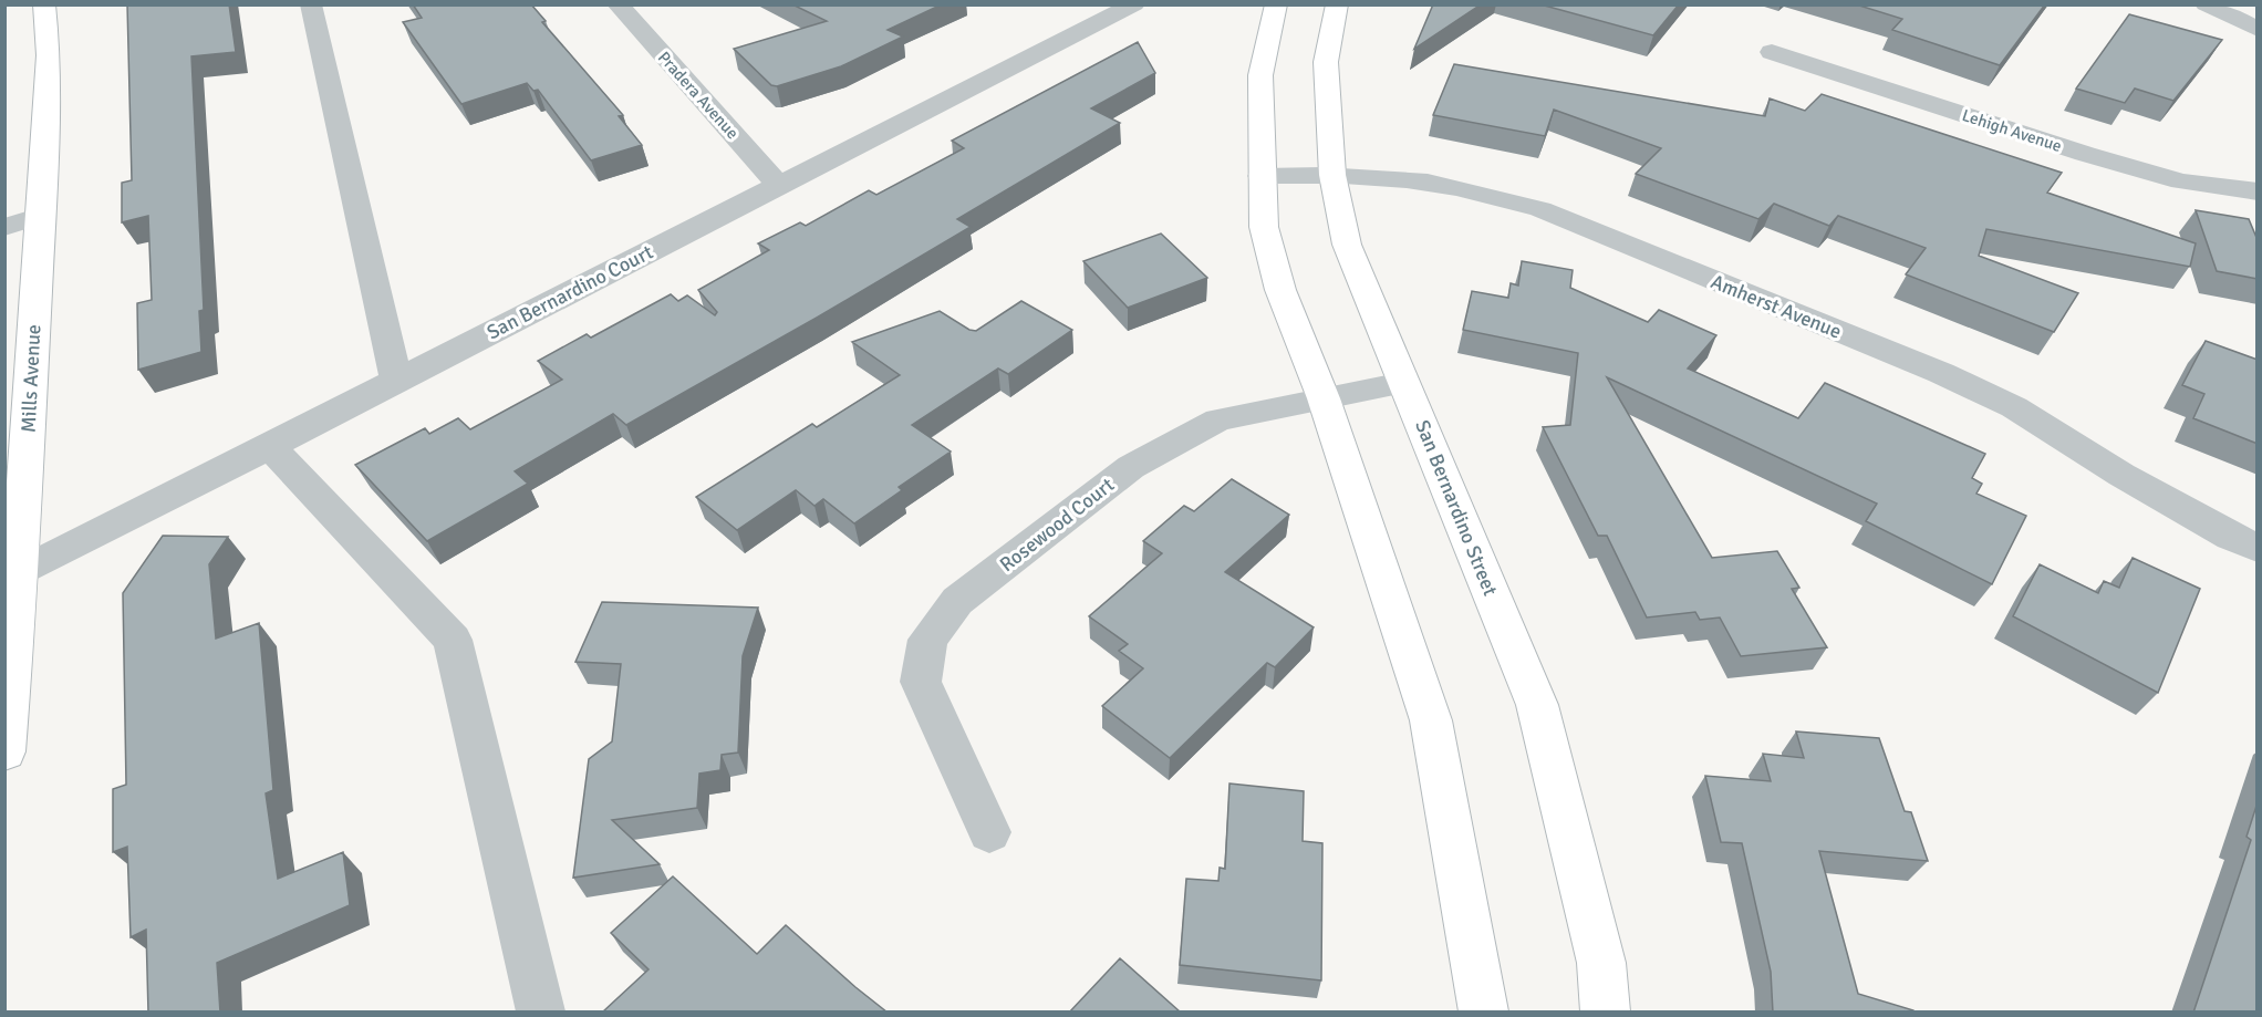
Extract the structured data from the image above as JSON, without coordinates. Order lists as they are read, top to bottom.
{
  "streets": {
    "main road": ["Mills Avenue", "San Bernardino Street"],
    "street": [
      "Pradera Avenue",
      "Lehigh Avenue",
      "San Bernardino Court",
      "Amherst Avenue",
      "Rosewood Court"
    ]
  },
  "crossings": [
    ["Pradera Avenue", "San Bernardino Court"],
    ["San Bernardino Court", "Mills Avenue"],
    ["Amherst Avenue", "San Bernardino Street"],
    ["San Bernardino Street", "Rosewood Court"]
  ]
}
